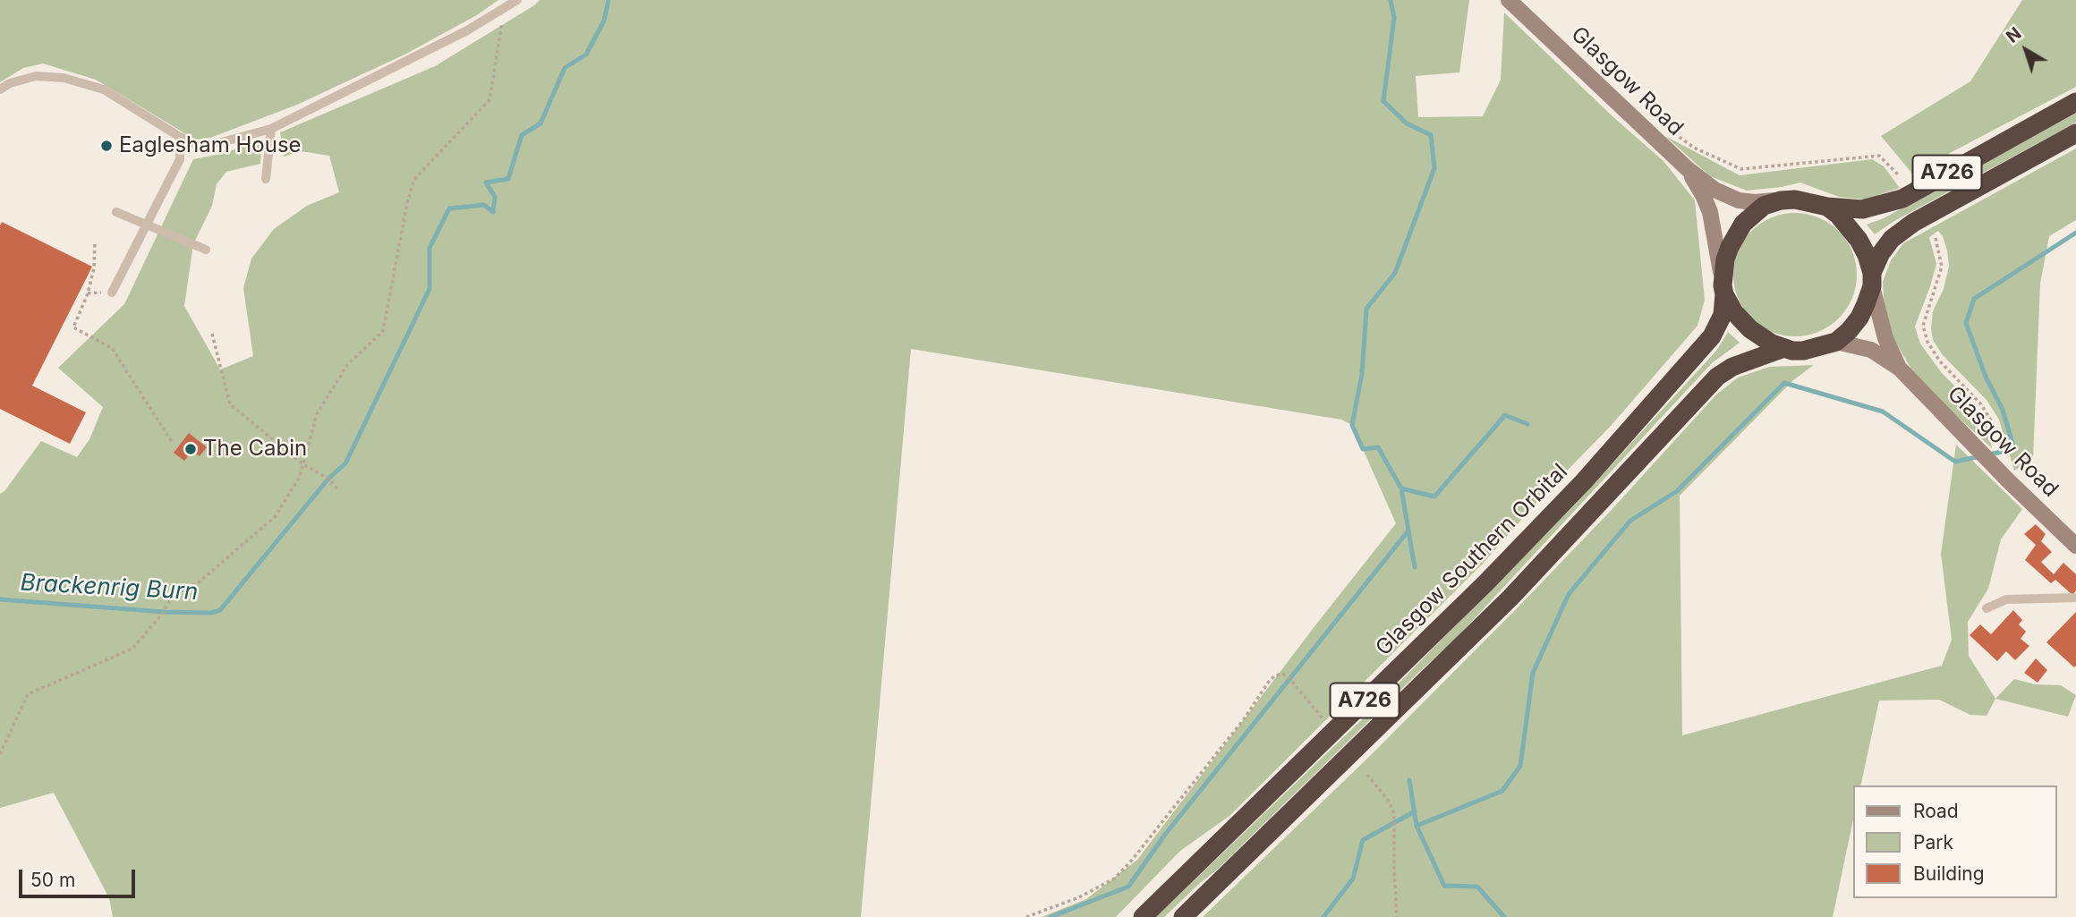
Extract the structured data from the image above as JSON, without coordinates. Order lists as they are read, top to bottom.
{
  "streets": {
    "highway": ["A726", "Glasgow Southern Orbital"],
    "main road": ["Glasgow Road"]
  },
  "crossings": [
    ["Glasgow Road", "A726"],
    ["Glasgow Road", "Glasgow Southern Orbital"],
    ["A726", "Glasgow Southern Orbital"]
  ],
  "water": ["Brackenrig Burn"],
  "places": ["Eaglesham House", "The Cabin"],
  "legend": ["Road", "Park", "Building"],
  "scale_bar": "50 m",
  "north": "top left"
}
